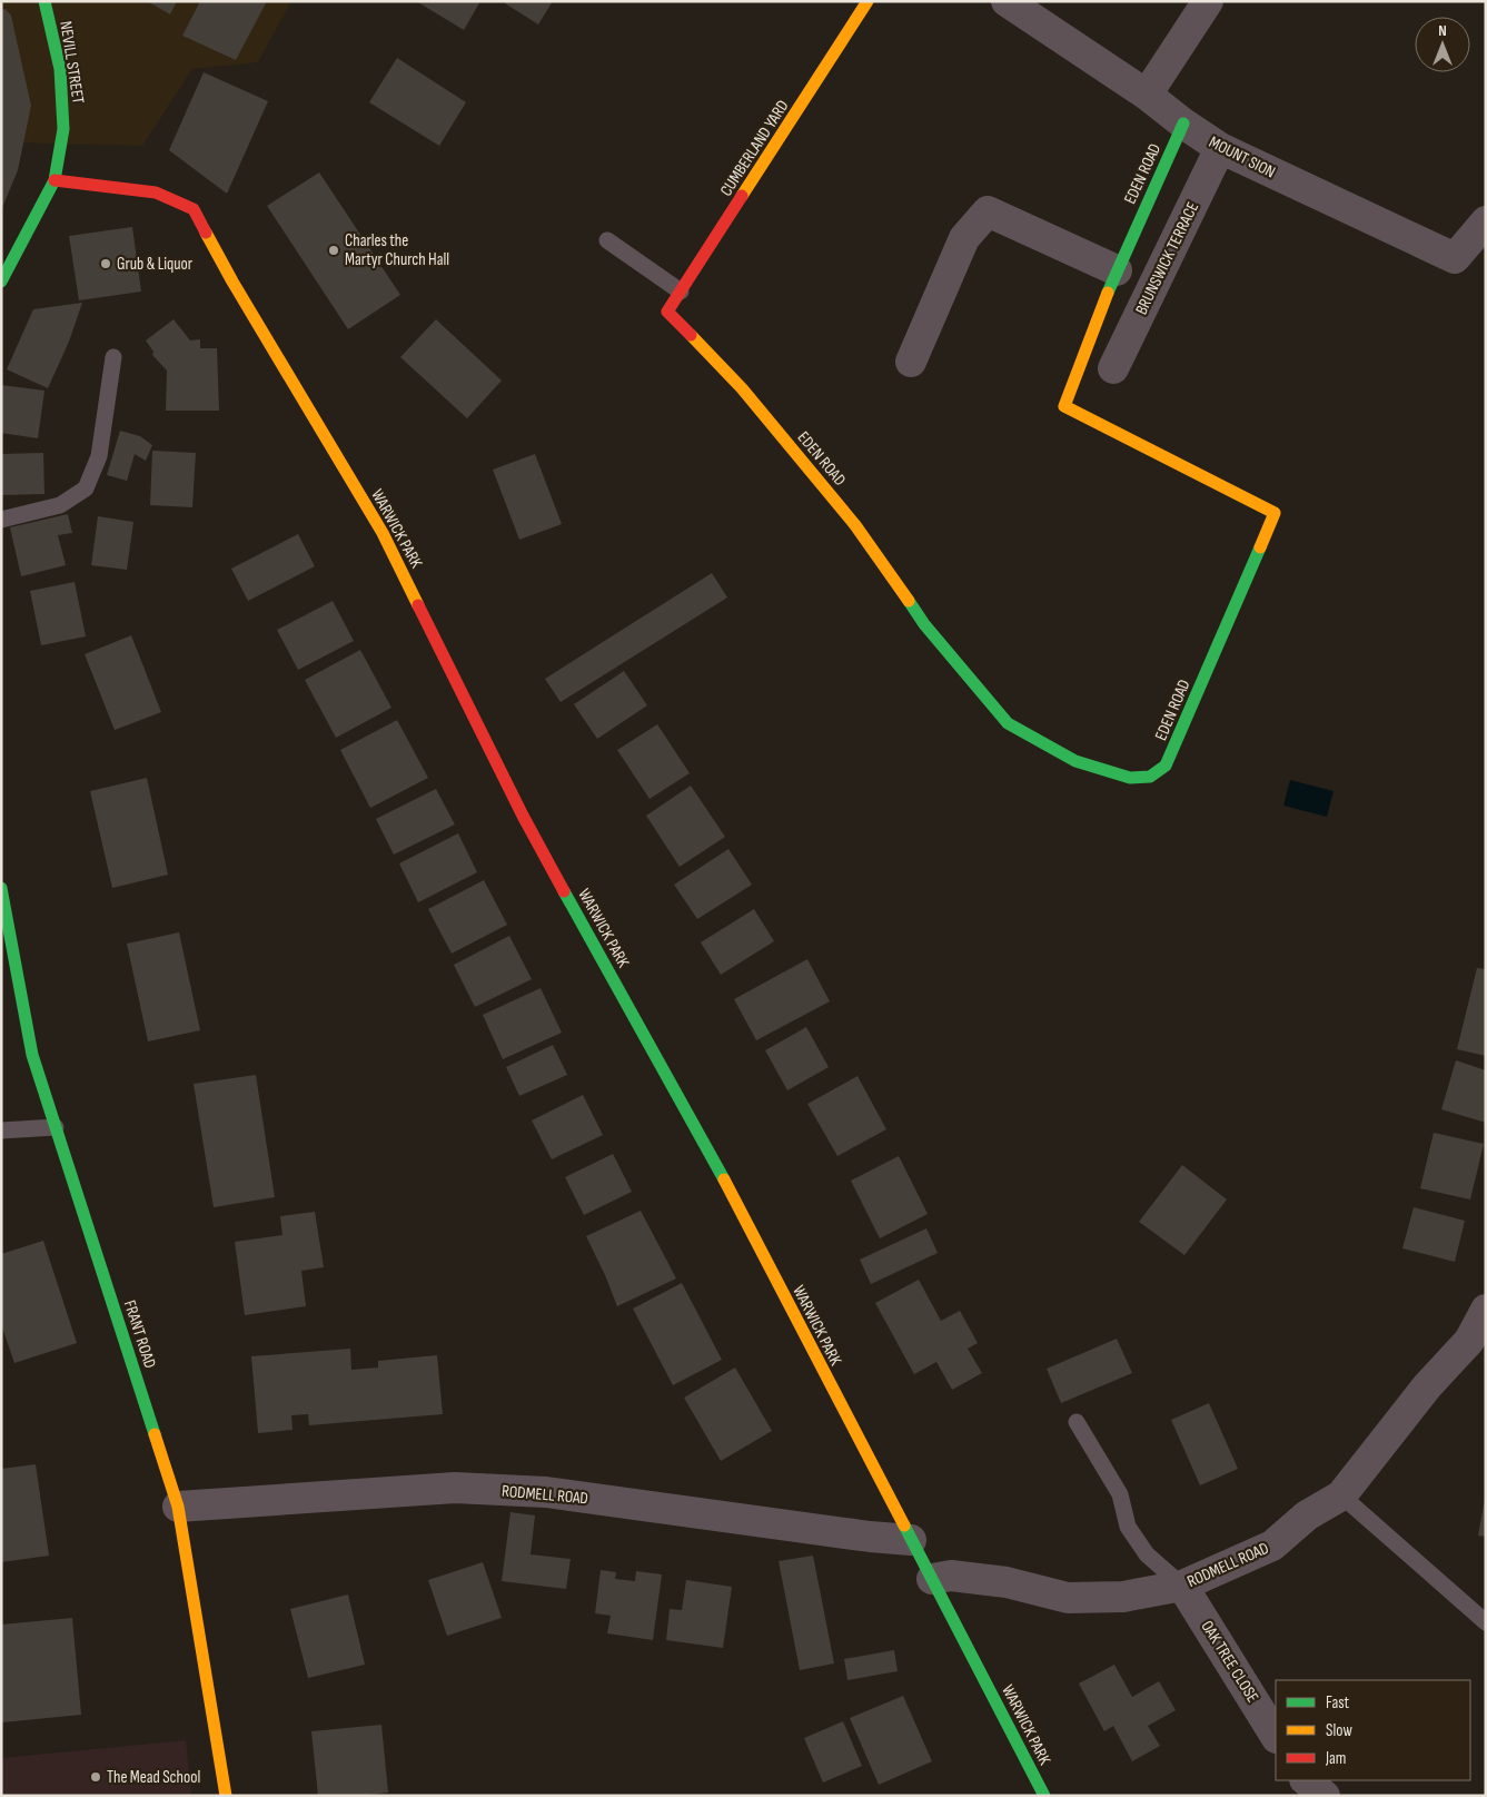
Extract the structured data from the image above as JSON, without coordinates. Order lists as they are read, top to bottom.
{
  "streets": {
    "street": [
      "NEVILL STREET",
      "CUMBERLAND YARD",
      "MOUNT SION",
      "EDEN ROAD",
      "BRUNSWICK TERRACE",
      "WARWICK PARK",
      "FRANT ROAD",
      "RODMELL ROAD",
      "OAK TREE CLOSE"
    ]
  },
  "crossings": [
    ["NEVILL STREET", "WARWICK PARK"],
    ["CUMBERLAND YARD", "EDEN ROAD"],
    ["MOUNT SION", "EDEN ROAD"],
    ["MOUNT SION", "BRUNSWICK TERRACE"],
    ["WARWICK PARK", "RODMELL ROAD"],
    ["FRANT ROAD", "RODMELL ROAD"],
    ["RODMELL ROAD", "OAK TREE CLOSE"]
  ],
  "places": ["Charles the Martyr Church Hall", "Grub & Liquor", "The Mead School"],
  "legend": ["Fast", "Slow", "Jam"],
  "north": "top"
}
